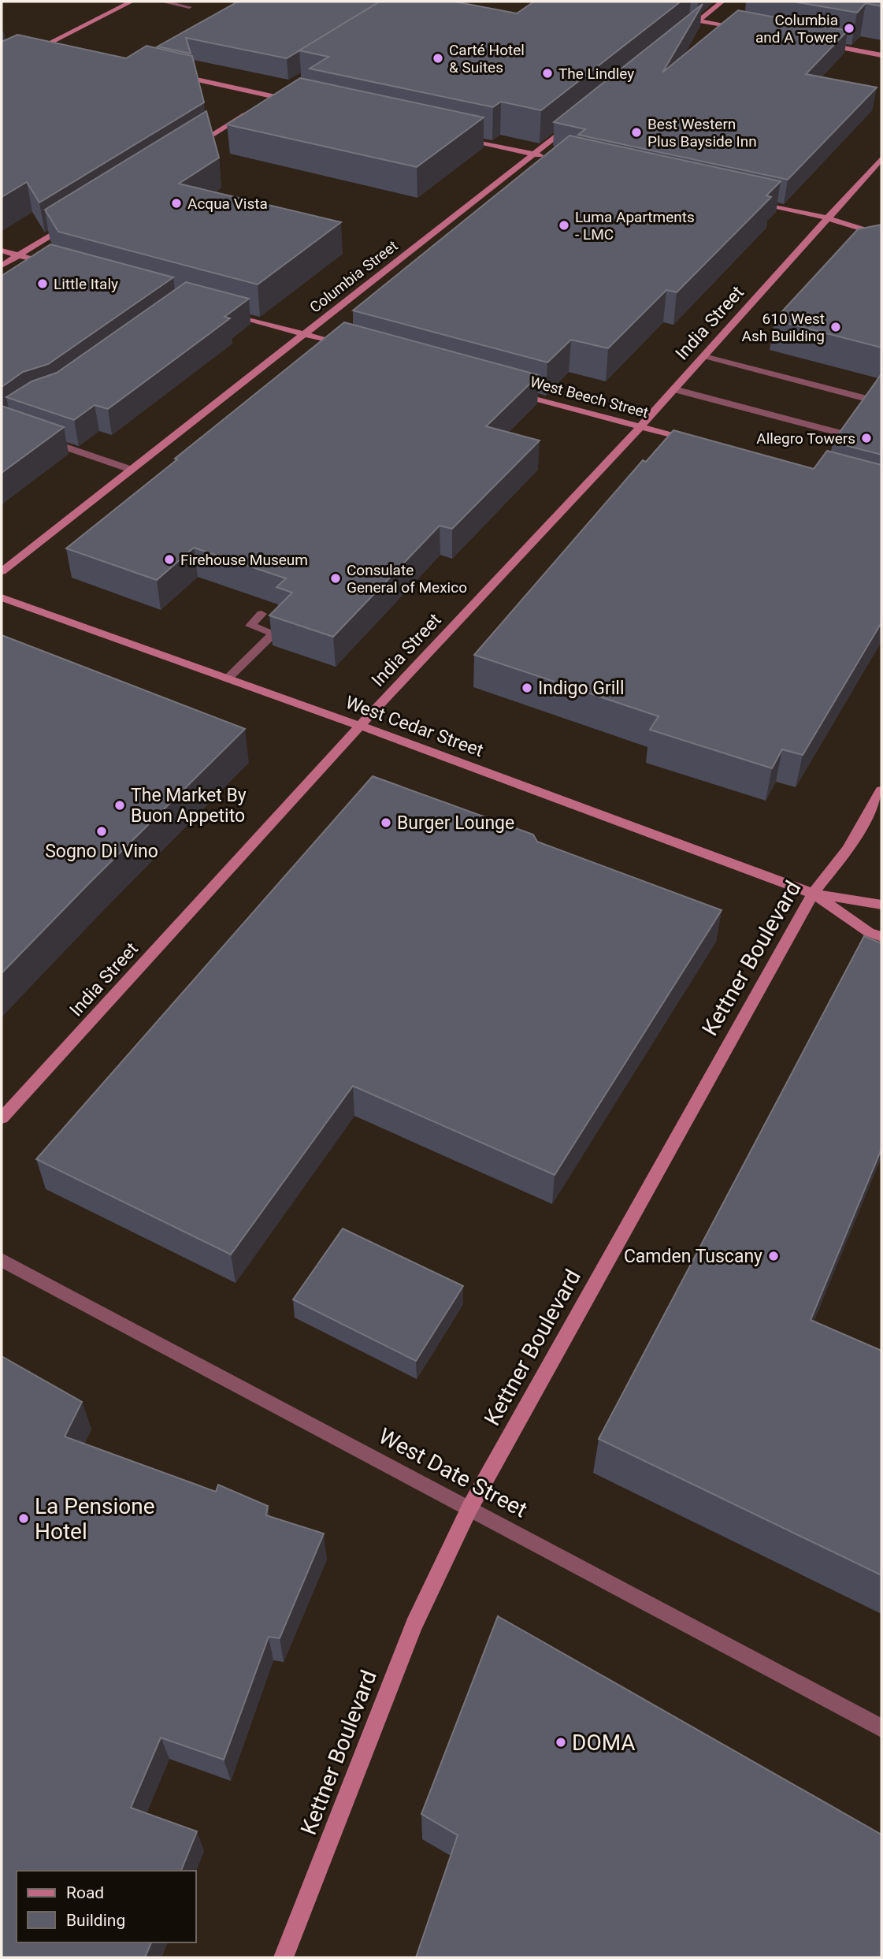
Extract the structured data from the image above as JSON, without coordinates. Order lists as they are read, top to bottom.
{
  "streets": {
    "main road": [
      "Columbia Street",
      "India Street",
      "West Beech Street",
      "West Cedar Street",
      "Kettner Boulevard"
    ],
    "street": ["West Date Street"]
  },
  "crossings": [
    ["India Street", "West Beech Street"],
    ["India Street", "West Cedar Street"],
    ["West Cedar Street", "Kettner Boulevard"],
    ["Kettner Boulevard", "West Date Street"]
  ],
  "places": [
    "Columbia and A Tower",
    "Carté Hotel & Suites",
    "The Lindley",
    "Best Western Plus Bayside Inn",
    "Acqua Vista",
    "Luma Apartments - LMC",
    "Little Italy",
    "610 West Ash Building",
    "Allegro Towers",
    "Firehouse Museum",
    "Consulate General of Mexico",
    "Indigo Grill",
    "The Market By Buon Appetito",
    "Burger Lounge",
    "Sogno Di Vino",
    "Camden Tuscany",
    "La Pensione Hotel",
    "DOMA"
  ],
  "legend": ["Road", "Building"]
}
